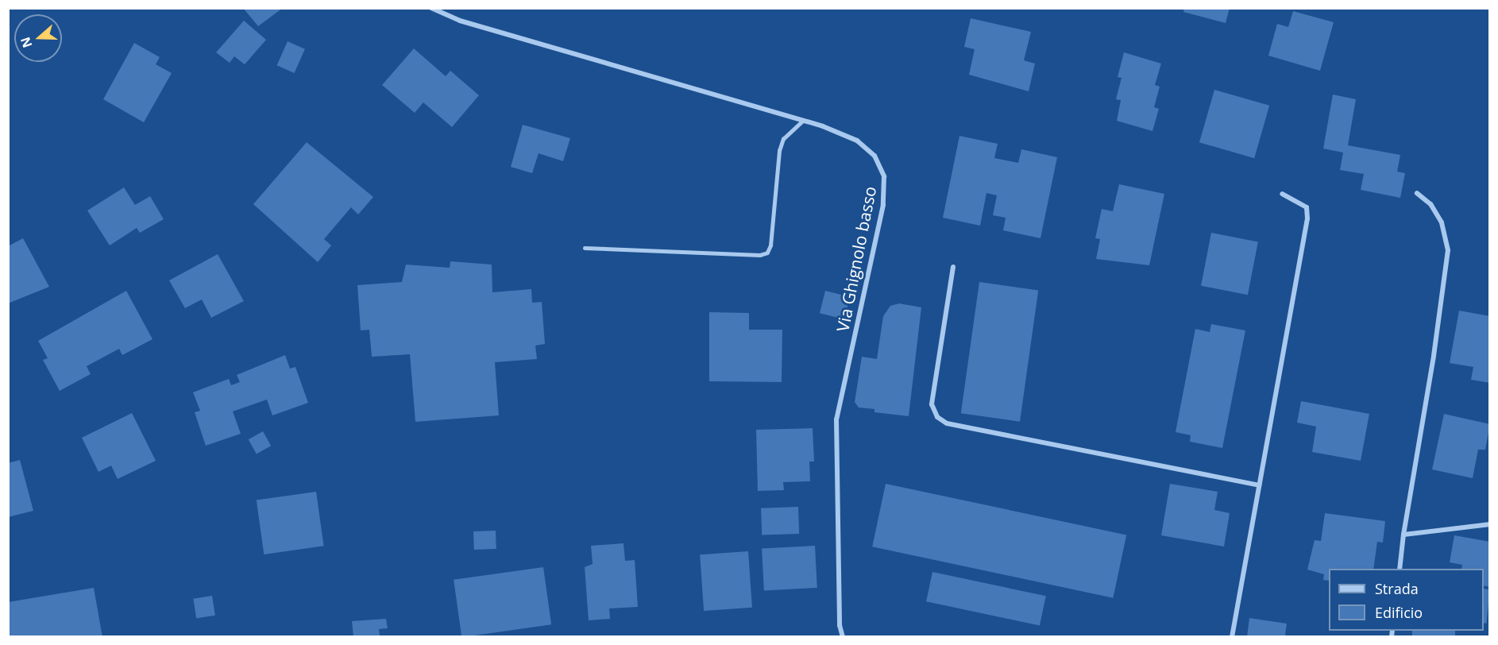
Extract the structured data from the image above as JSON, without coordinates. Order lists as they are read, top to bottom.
{
  "streets": {
    "street": ["Via Ghignolo basso"]
  },
  "legend": ["Strada", "Edificio"],
  "north": "left"
}
